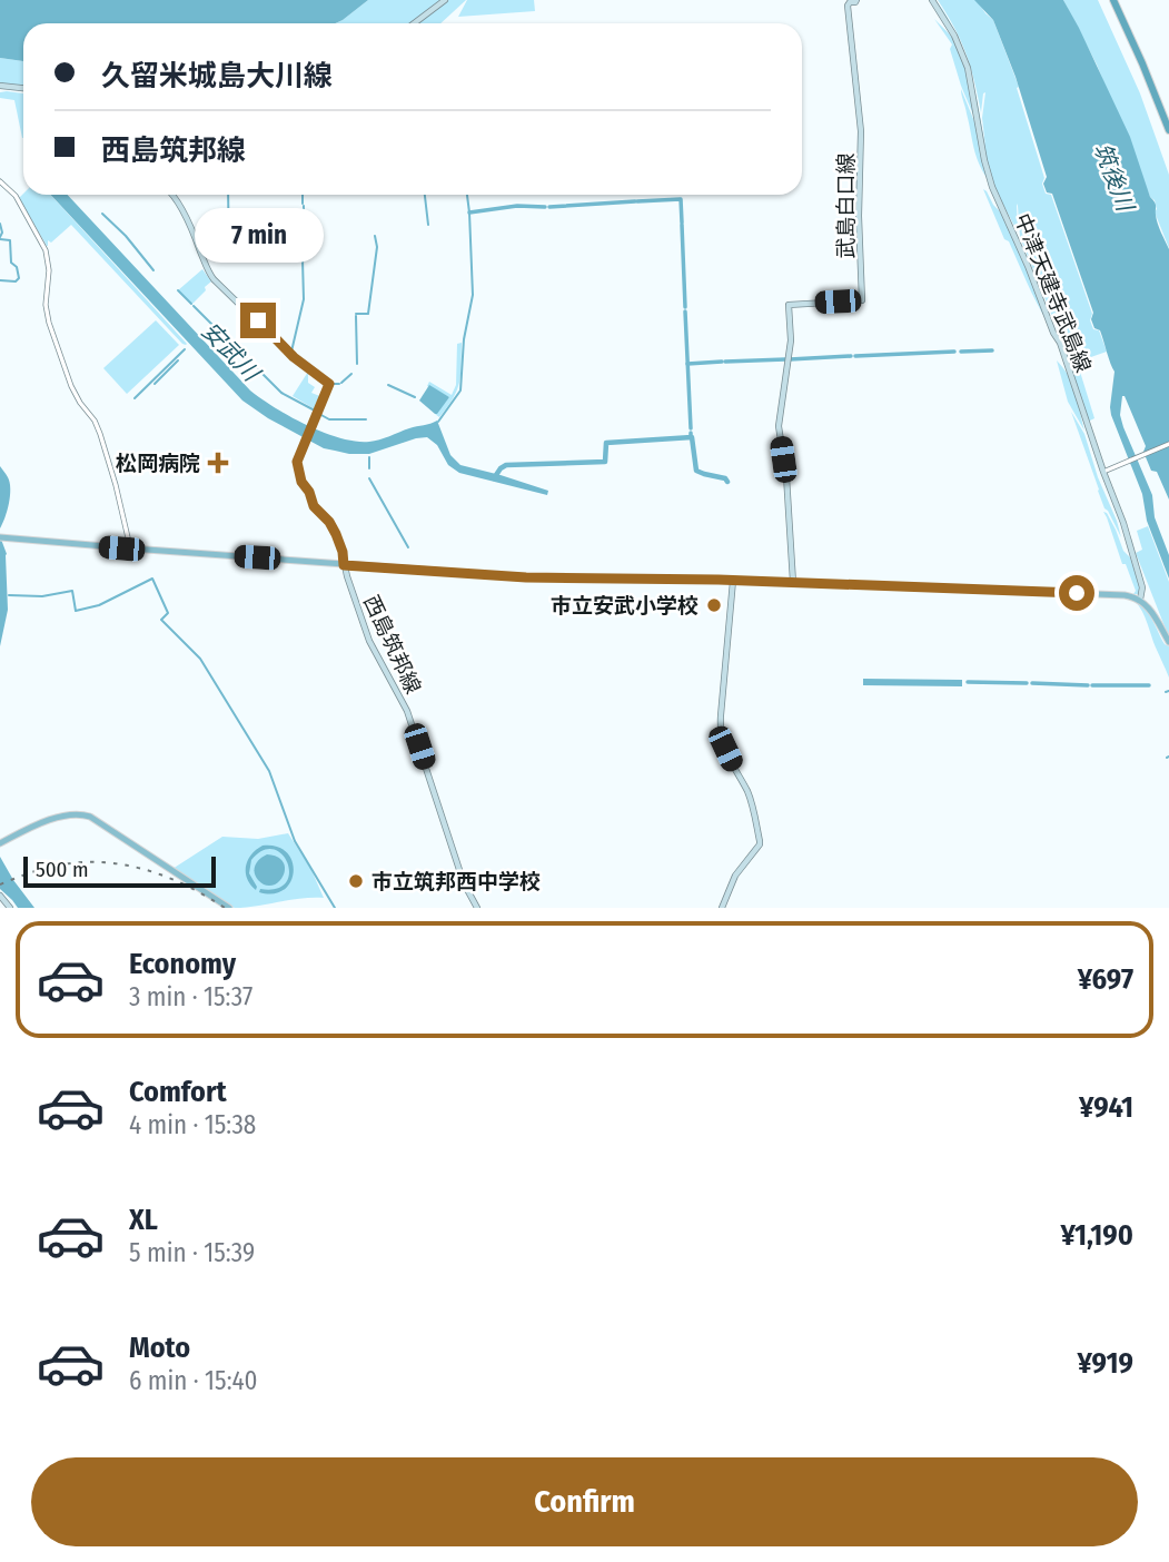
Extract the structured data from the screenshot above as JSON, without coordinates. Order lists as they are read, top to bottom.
{
  "streets": {
    "main road": ["武島白口線", "中津天建寺武島線", "西島筑邦線"]
  },
  "water": ["筑後川", "安武川"],
  "places": {
    "health": ["松岡病院"],
    "other": ["市立安武小学校", "市立筑邦西中学校"]
  },
  "scale_bar": "500 m",
  "page": {
    "banner": ["久留米城島大川線", "西島筑邦線"],
    "bubble": "7 min",
    "scale": "500 m",
    "list": [
      {
        "name": "Economy",
        "note": "3 min · 15:37",
        "value": "¥697"
      },
      {
        "name": "Comfort",
        "note": "4 min · 15:38",
        "value": "¥941"
      },
      {
        "name": "XL",
        "note": "5 min · 15:39",
        "value": "¥1,190"
      },
      {
        "name": "Moto",
        "note": "6 min · 15:40",
        "value": "¥919"
      }
    ],
    "buttons": "Confirm"
  }
}
